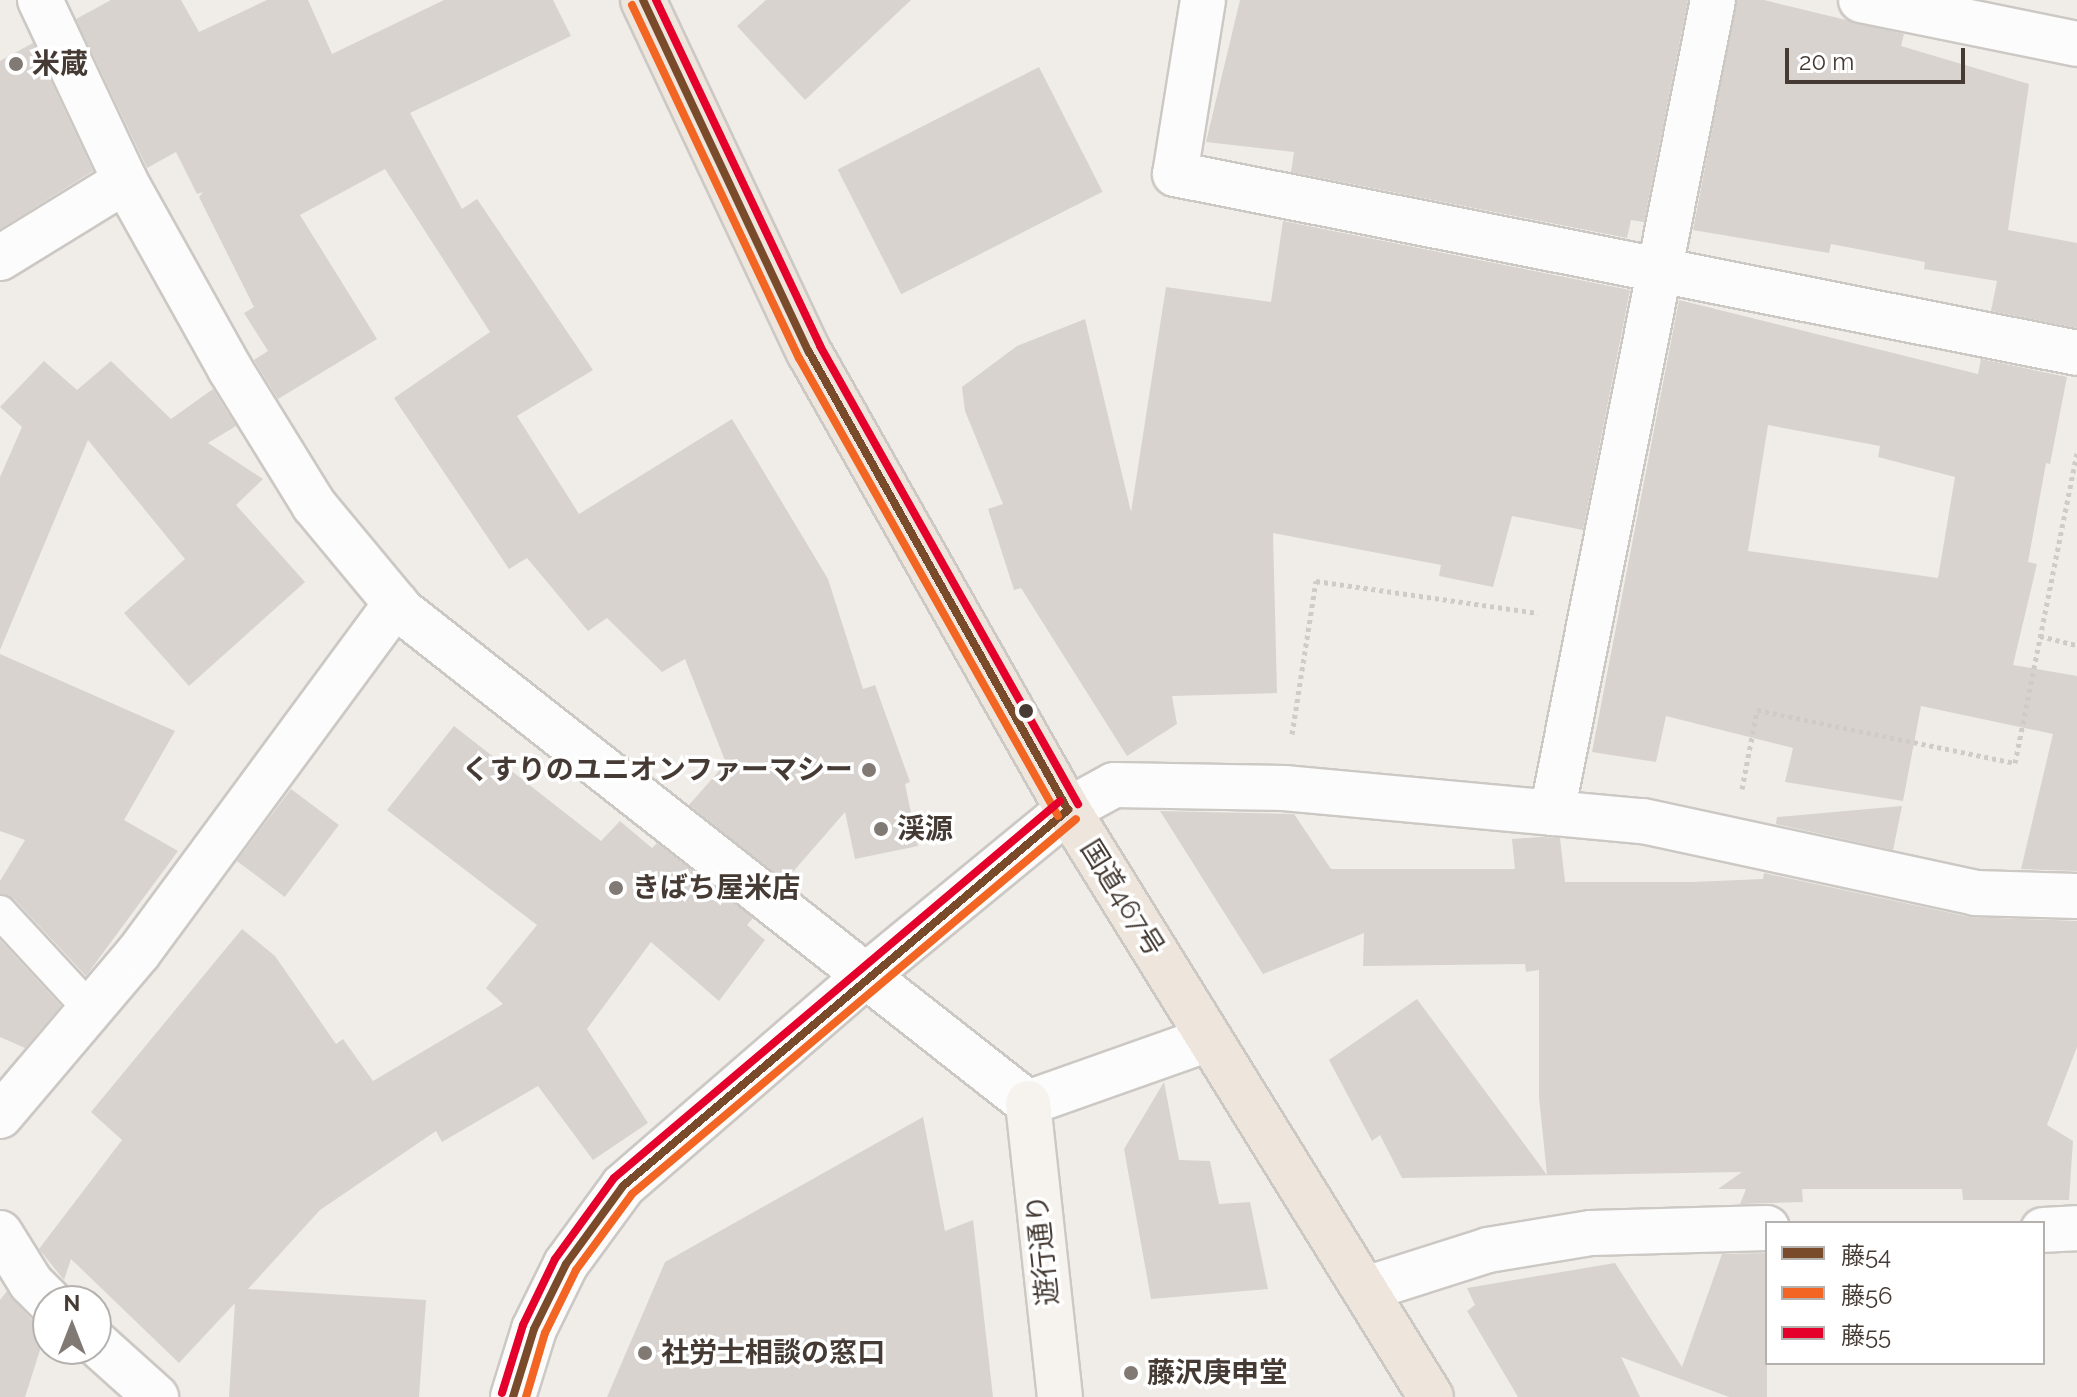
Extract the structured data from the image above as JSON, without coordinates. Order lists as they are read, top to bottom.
{
  "streets": {
    "highway": ["国道467号"],
    "main road": ["遊行通り"]
  },
  "places": [
    "米蔵",
    "くすりのユニオンファーマシー",
    "渓源",
    "きばち屋米店",
    "社労士相談の窓口",
    "藤沢庚申堂"
  ],
  "lines": ["transit line 藤54", "transit line 藤55", "transit line 藤56"],
  "legend": ["藤54", "藤56", "藤55"],
  "scale_bar": "20 m",
  "north": "top"
}
